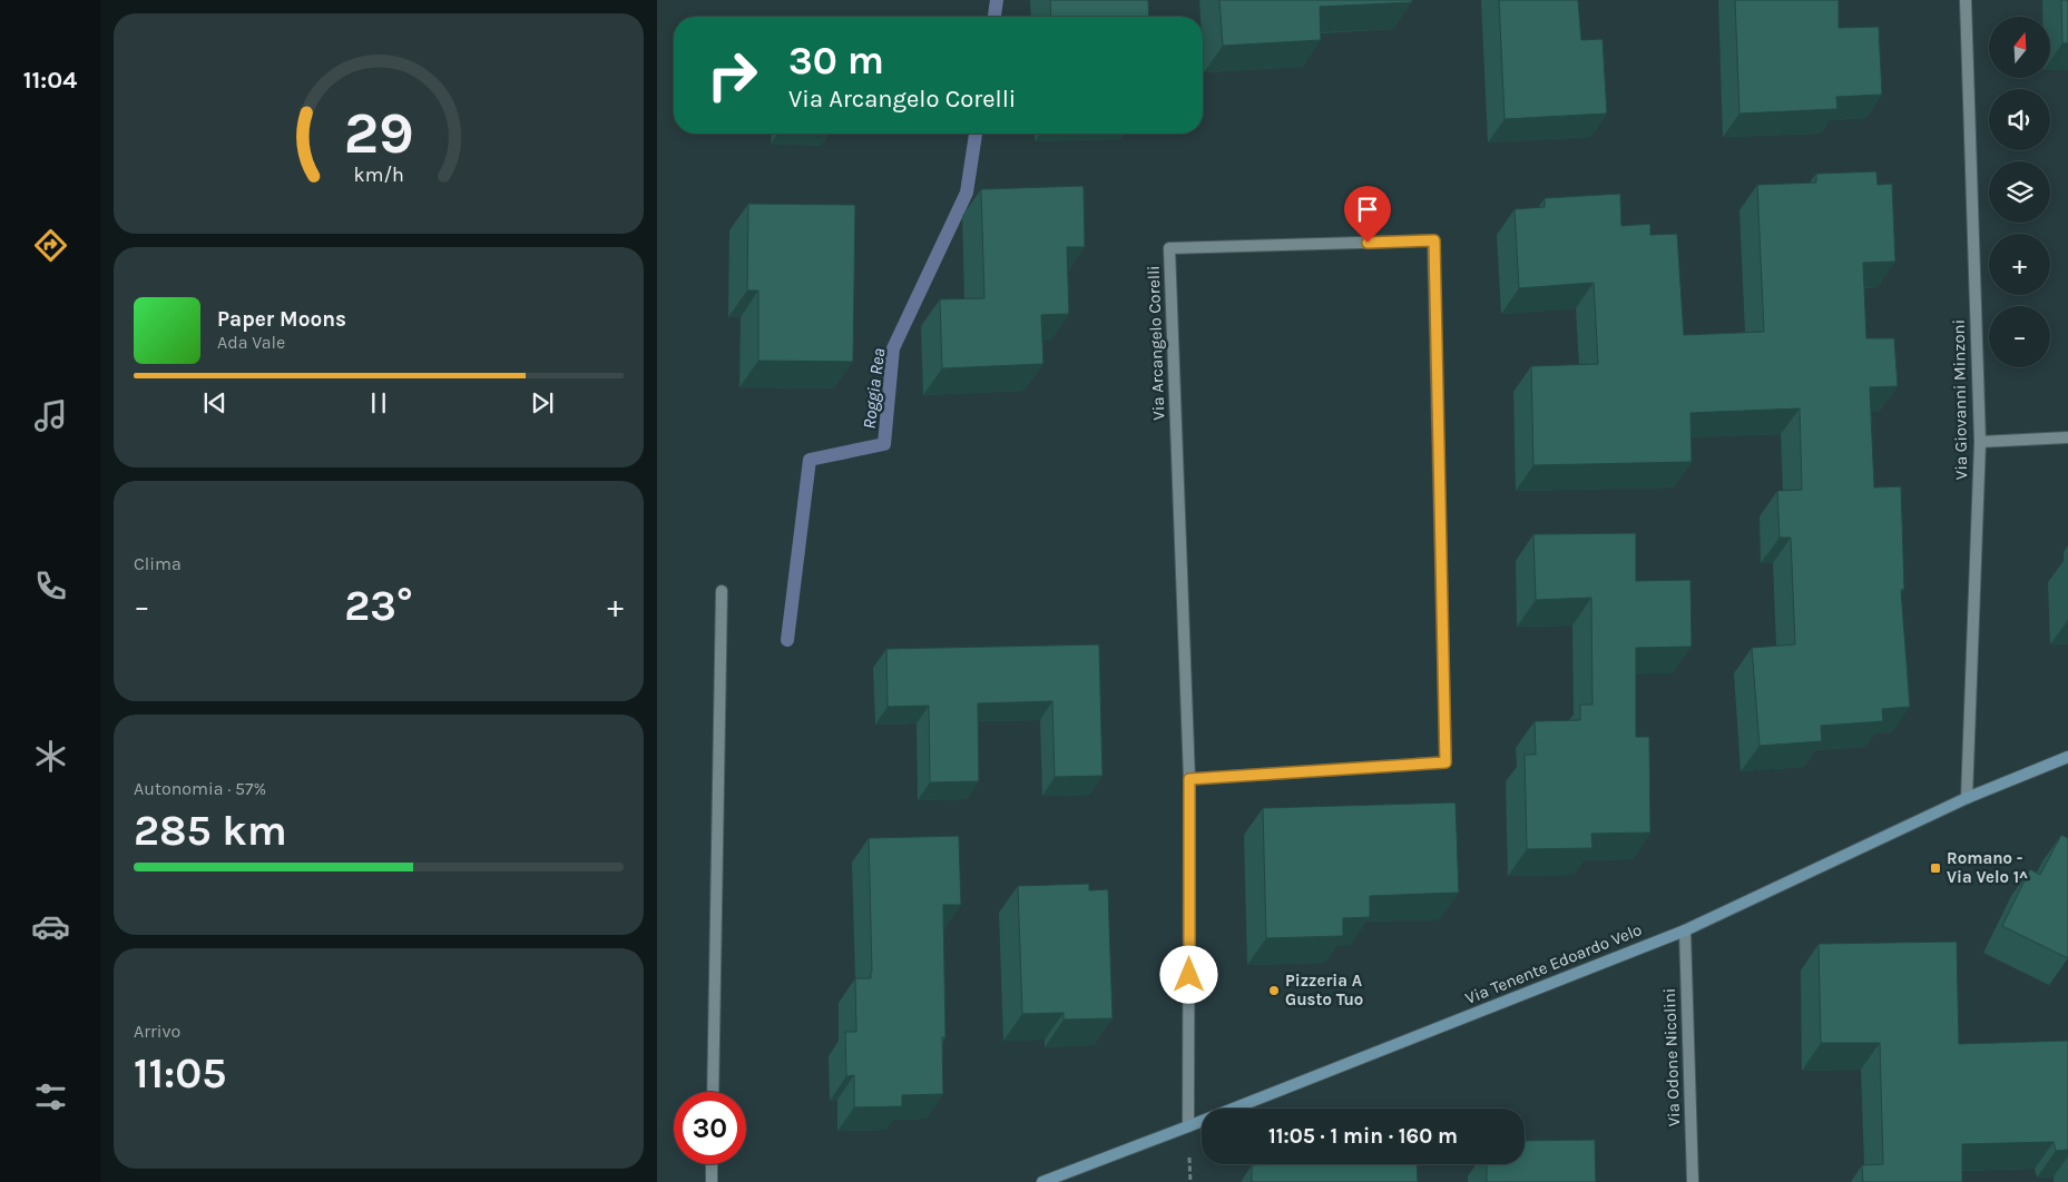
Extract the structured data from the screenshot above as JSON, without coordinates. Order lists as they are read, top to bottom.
{
  "streets": {
    "street": [
      "Via Arcangelo Corelli",
      "Via Giovanni Minzoni",
      "Via Tenente Edoardo Velo",
      "Via Odone Nicolini"
    ]
  },
  "crossings": [
    ["Via Arcangelo Corelli", "Via Tenente Edoardo Velo"],
    ["Via Giovanni Minzoni", "Via Tenente Edoardo Velo"],
    ["Via Tenente Edoardo Velo", "Via Odone Nicolini"]
  ],
  "water": ["Roggia Rea"],
  "places": {
    "transit": ["Romano - Via Velo 1^"],
    "other": ["Pizzeria A Gusto Tuo"]
  },
  "north": "top",
  "page": {
    "tabs": "11:04",
    "map_buttons": ["+", "−"],
    "turn": ["30 m", "Via Arcangelo Corelli"],
    "song": ["Paper Moons", "Ada Vale"],
    "tile": [
      "Clima",
      ["Autonomia · 57%", "285 km"],
      ["Arrivo", "11:05"]
    ],
    "heat": ["−", "23°", "+"],
    "limit": "30",
    "trip": "11:05 · 1 min · 160 m",
    "gauge": ["29", "km/h"]
  }
}
